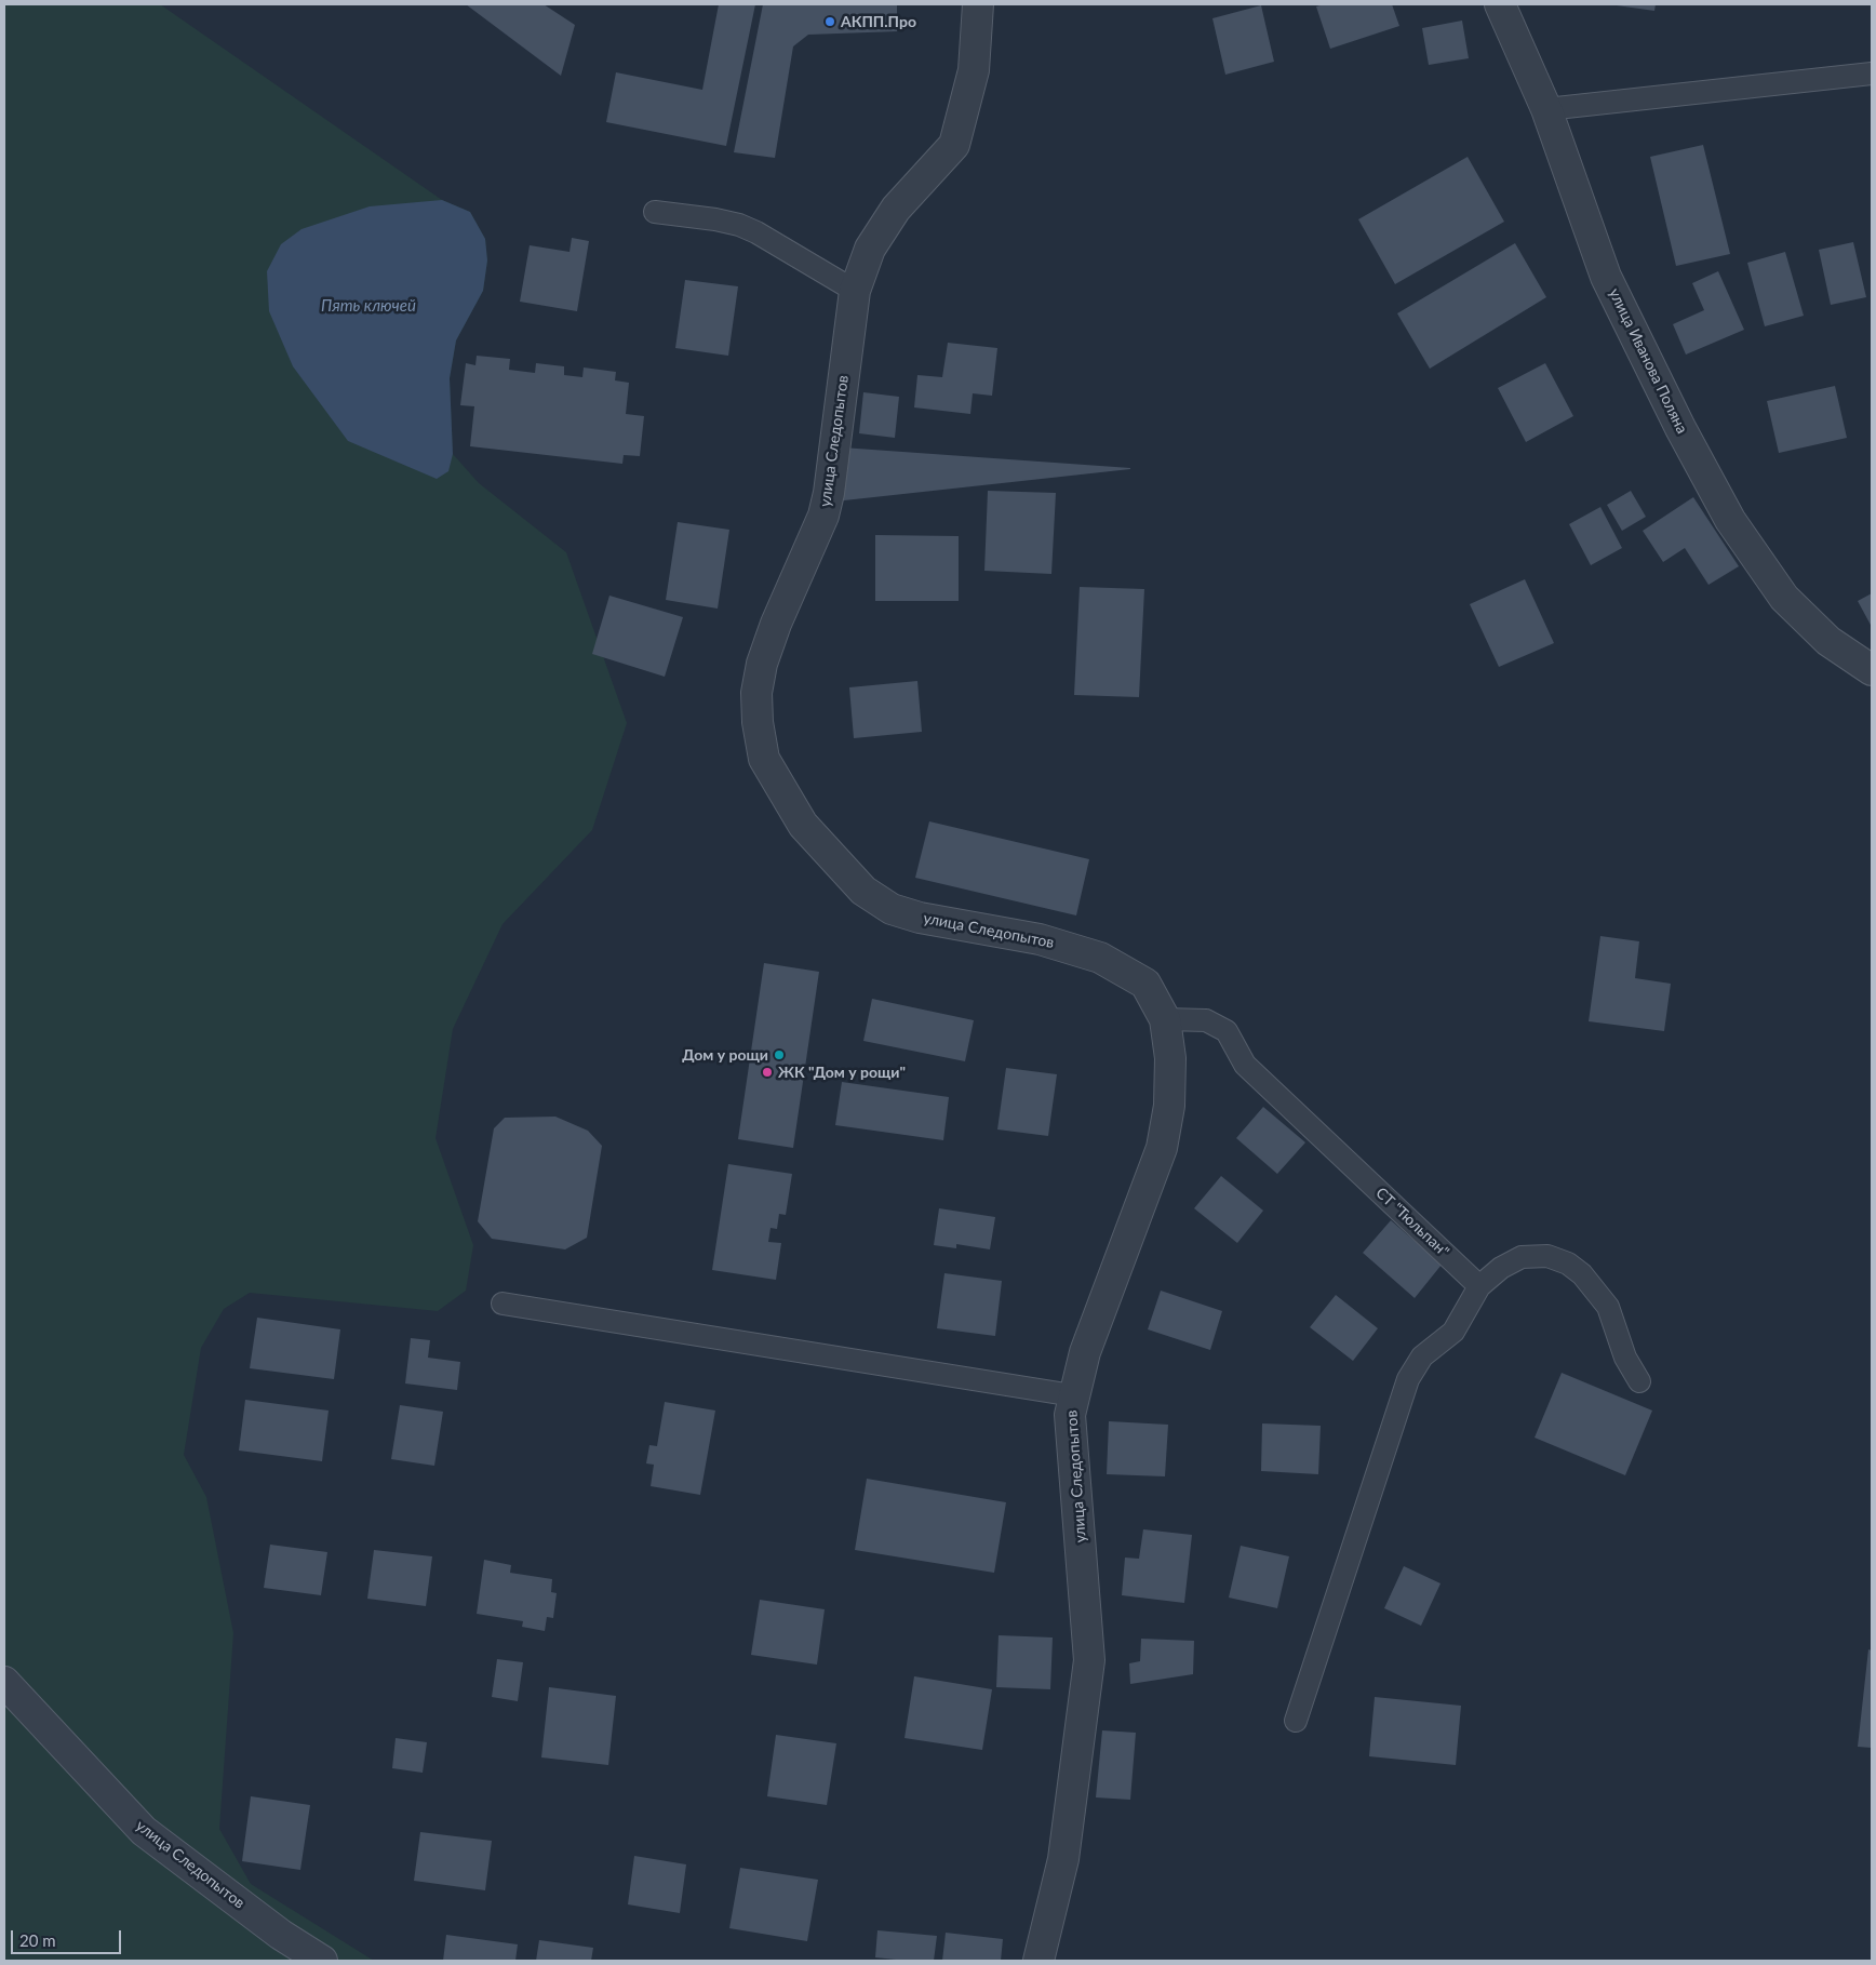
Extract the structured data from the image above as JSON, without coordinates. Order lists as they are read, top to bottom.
{
  "streets": {
    "street": ["улица Иванова Поляна", "улица Следопытов"],
    "lane": ["СТ \"Тюльпан\""]
  },
  "crossings": [
    ["улица Следопытов", "СТ \"Тюльпан\""]
  ],
  "water": ["Пять ключей"],
  "places": ["АКПП.Про", "Дом у рощи", "ЖК \"Дом у рощи\""],
  "scale_bar": "20 m"
}
